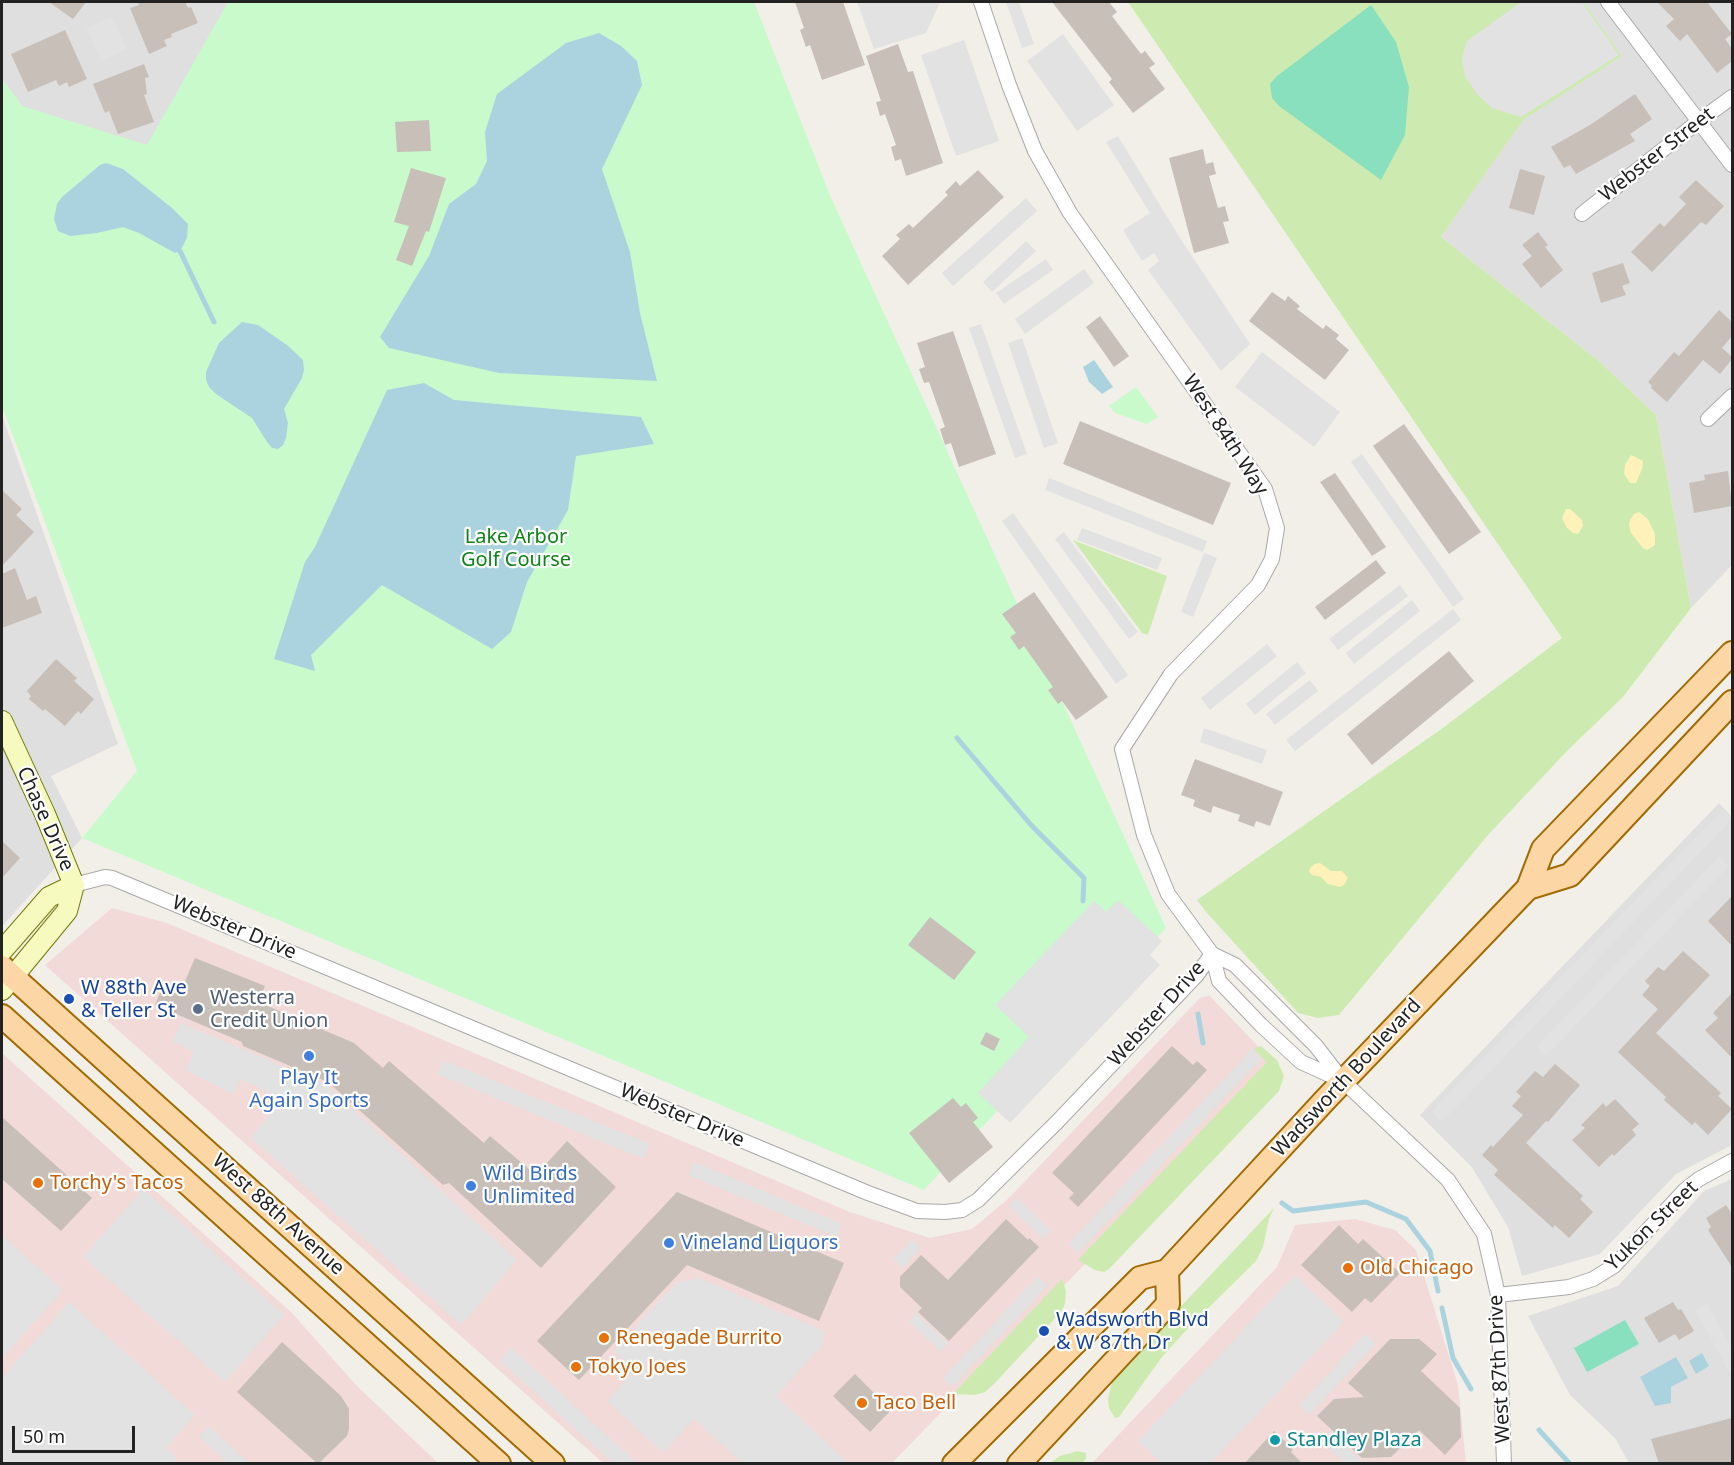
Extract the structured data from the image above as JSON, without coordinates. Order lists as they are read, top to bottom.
{
  "streets": {
    "main road": ["Wadsworth Boulevard", "West 88th Avenue"],
    "street": [
      "Webster Street",
      "West 84th Way",
      "Chase Drive",
      "Webster Drive",
      "Yukon Street",
      "West 87th Drive"
    ]
  },
  "crossings": [
    ["West 84th Way", "Webster Drive"],
    ["West 84th Way", "Wadsworth Boulevard"],
    ["West 84th Way", "West 87th Drive"],
    ["Chase Drive", "Webster Drive"],
    ["Wadsworth Boulevard", "West 87th Drive"],
    ["Yukon Street", "West 87th Drive"]
  ],
  "parks": ["Lake Arbor Golf Course"],
  "places": [
    "W 88th Ave & Teller St",
    "Westerra Credit Union",
    "Play It Again Sports",
    "Torchy's Tacos",
    "Wild Birds Unlimited",
    "Vineland Liquors",
    "Old Chicago",
    "Wadsworth Blvd & W 87th Dr",
    "Renegade Burrito",
    "Tokyo Joes",
    "Taco Bell",
    "Standley Plaza"
  ],
  "scale_bar": "50 m"
}
